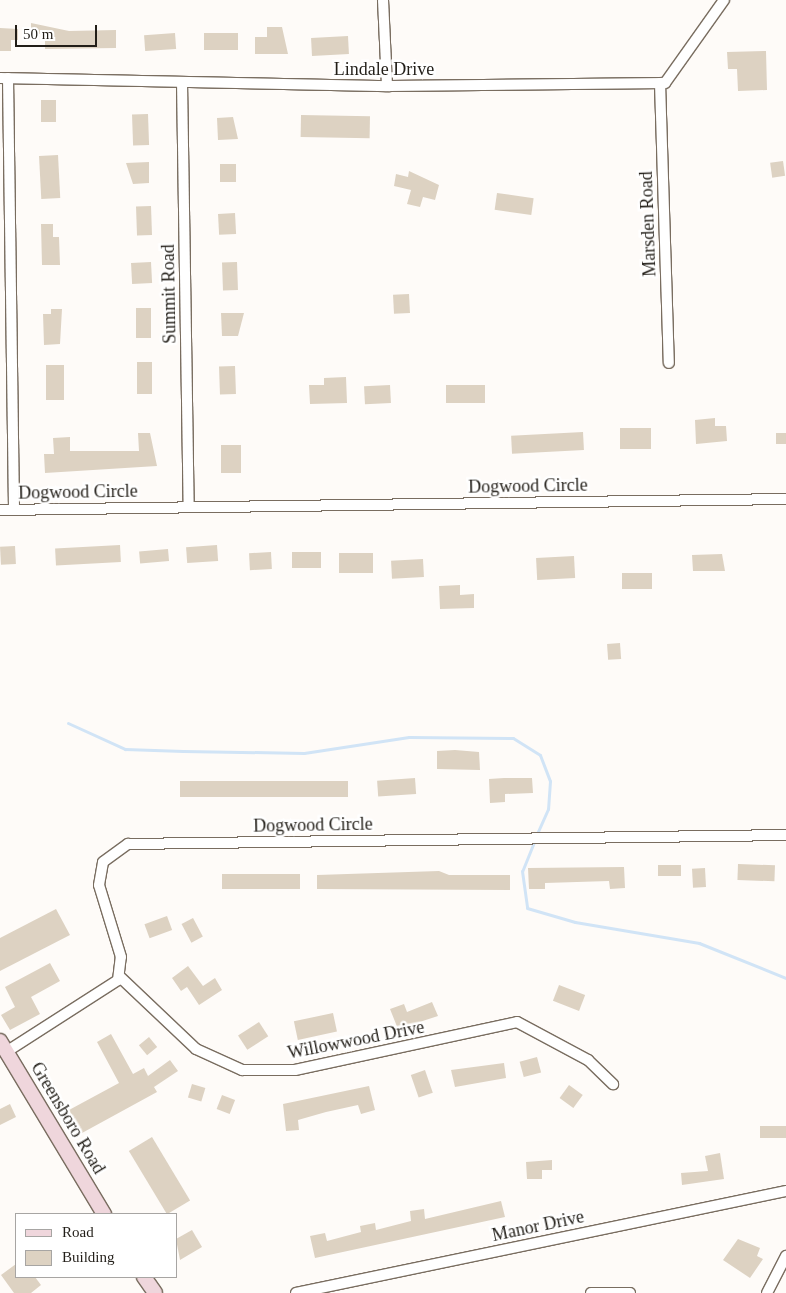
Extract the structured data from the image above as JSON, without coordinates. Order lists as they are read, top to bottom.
{
  "streets": {
    "main road": ["Greensboro Road"],
    "street": [
      "Lindale Drive",
      "Marsden Road",
      "Summit Road",
      "Dogwood Circle",
      "Willowwood Drive",
      "Manor Drive"
    ]
  },
  "crossings": [
    ["Lindale Drive", "Marsden Road"],
    ["Lindale Drive", "Summit Road"],
    ["Summit Road", "Dogwood Circle"],
    ["Dogwood Circle", "Willowwood Drive"]
  ],
  "legend": ["Road", "Building"],
  "scale_bar": "50 m"
}
